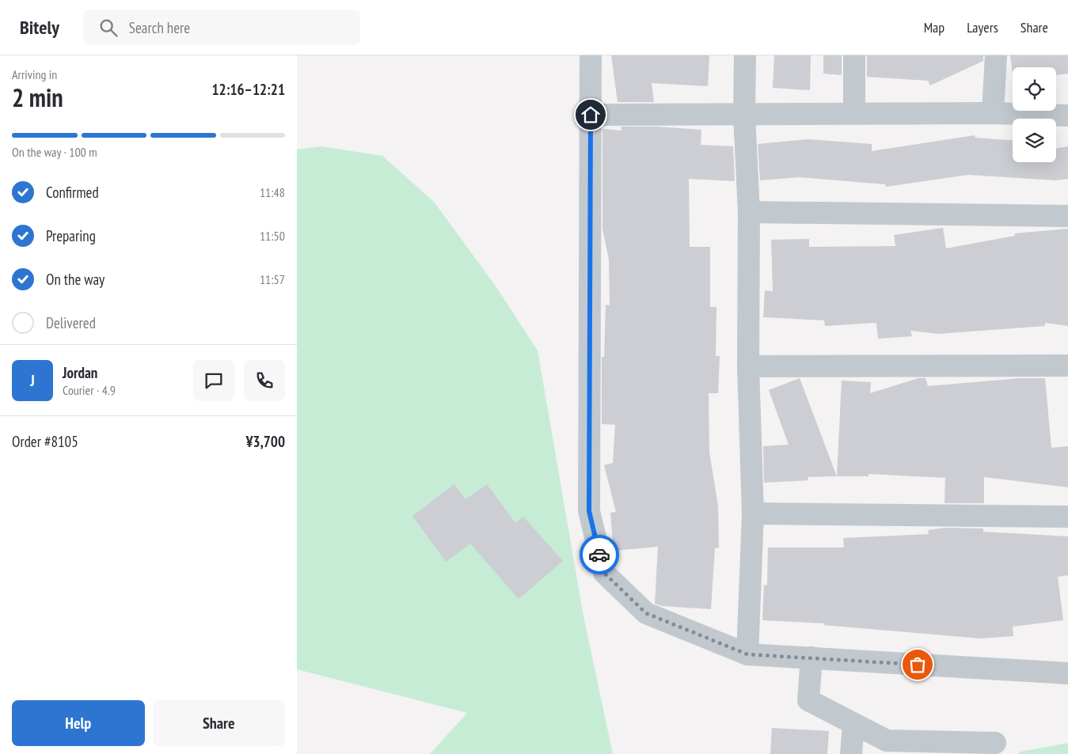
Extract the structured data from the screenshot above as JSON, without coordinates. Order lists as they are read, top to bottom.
{
  "page": {
    "header": "Bitely",
    "search": "Search here",
    "nav": ["Map", "Layers", "Share"],
    "heading": ["2 min", "Arriving in", "12:16–12:21"],
    "panel": [
      "Jordan",
      "Courier · 4.9",
      "Order #8105",
      "¥3,700"
    ],
    "bar": "On the way · 100 m",
    "list": [
      ["Confirmed", "11:48"],
      ["Preparing", "11:50"],
      ["On the way", "11:57"],
      "Delivered"
    ],
    "round": "J",
    "buttons": ["Help", "Share"]
  }
}
